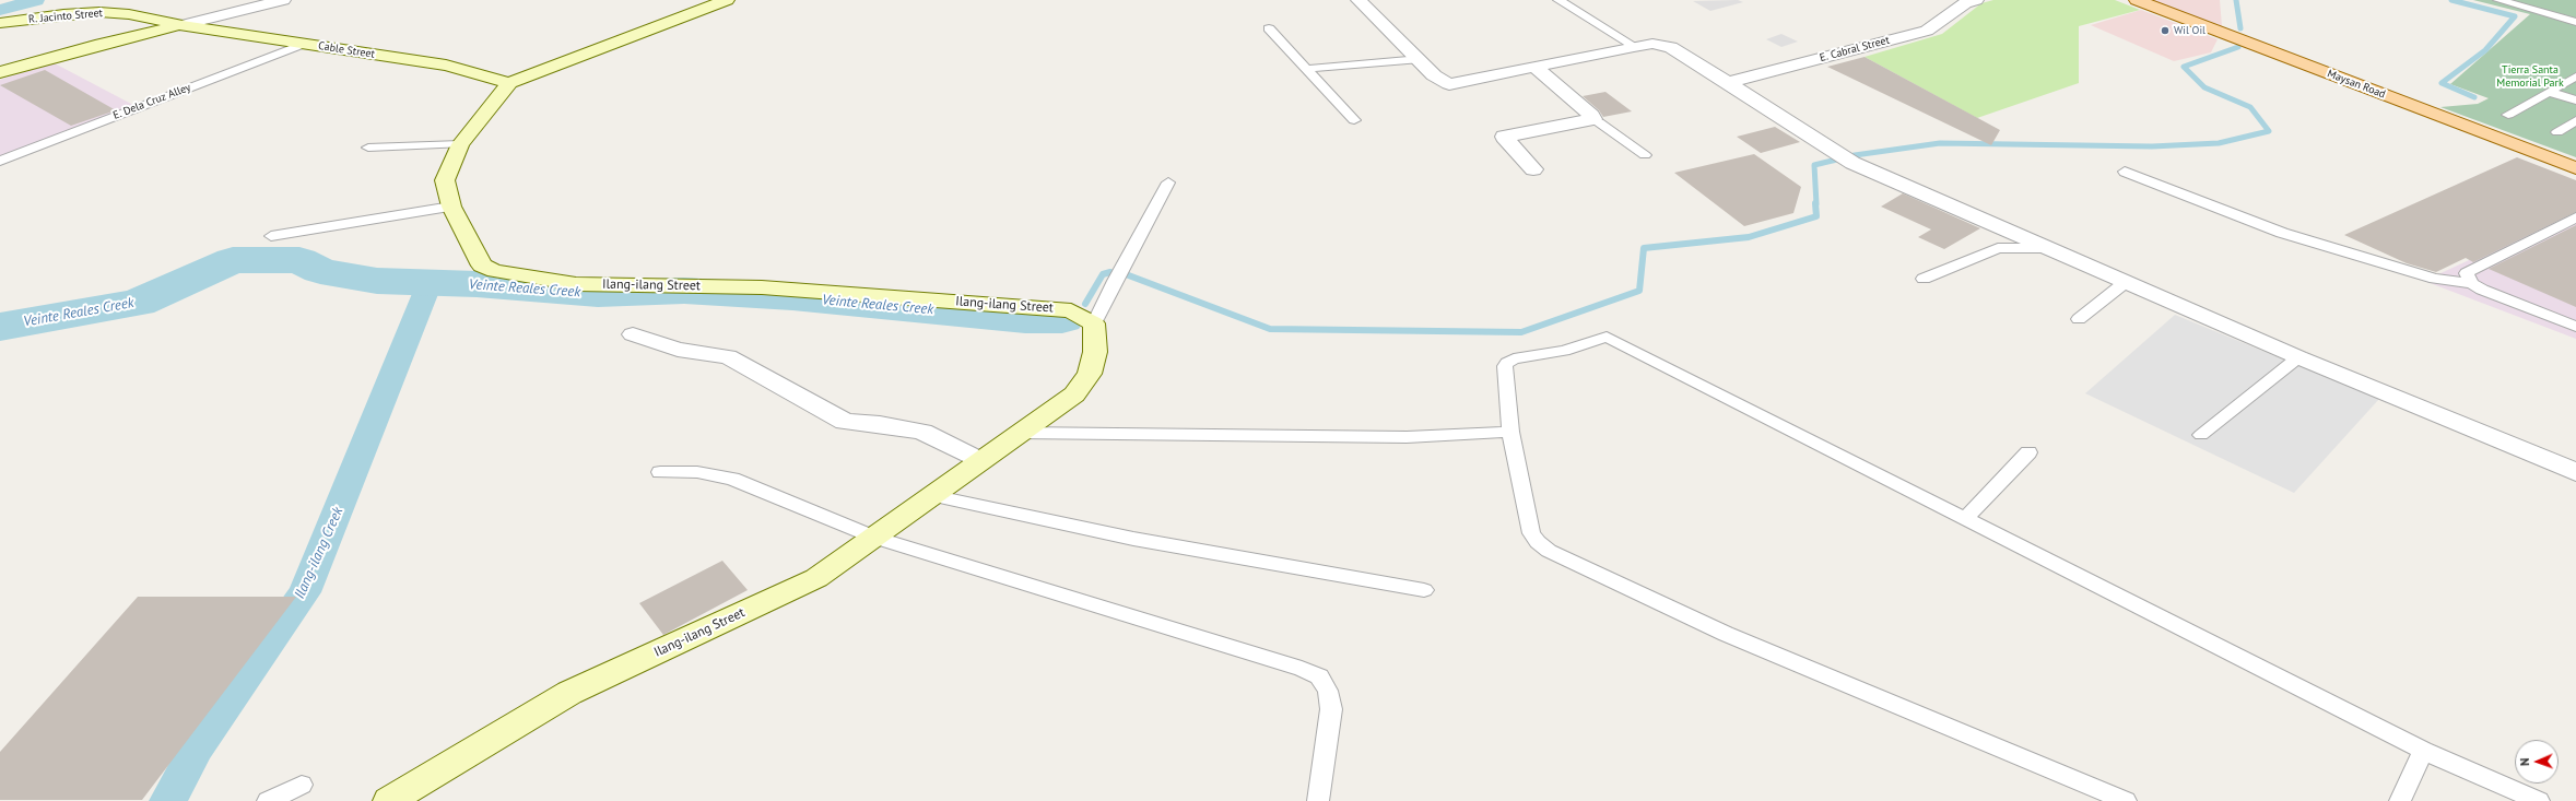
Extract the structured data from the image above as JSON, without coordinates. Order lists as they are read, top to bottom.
{
  "streets": {
    "main road": ["Maysan Road"],
    "street": [
      "R. Jacinto Street",
      "E. Cabral Street",
      "Cable Street",
      "Ilang-ilang Street"
    ],
    "lane": ["E. Dela Cruz Alley"]
  },
  "crossings": [
    ["R. Jacinto Street", "Cable Street"],
    ["Cable Street", "E. Dela Cruz Alley"],
    ["Cable Street", "Ilang-ilang Street"]
  ],
  "water": ["Veinte Reales Creek", "Ilang-ilang Creek"],
  "parks": ["Tierra Santa Memorial Park"],
  "places": ["Wil Oil"],
  "north": "left"
}
